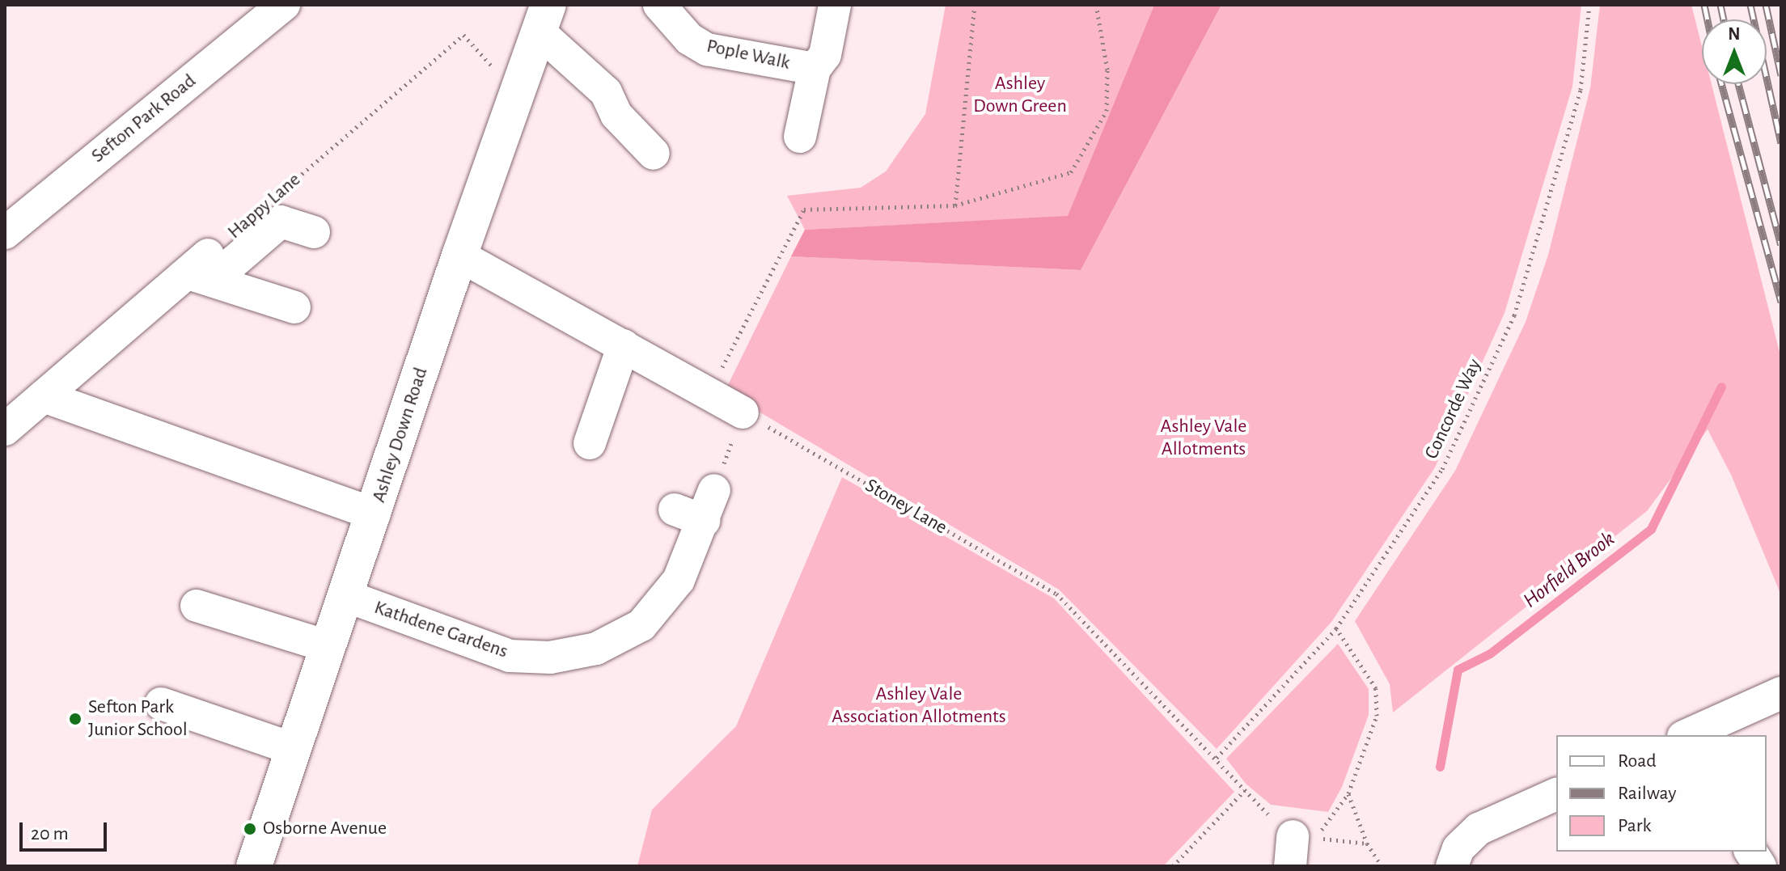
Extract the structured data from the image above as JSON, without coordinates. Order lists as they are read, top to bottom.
{
  "streets": {
    "main road": ["Ashley Down Road"],
    "street": ["Pople Walk", "Sefton Park Road", "Kathdene Gardens"],
    "path": ["Happy Lane", "Concorde Way", "Stoney Lane"]
  },
  "crossings": [
    ["Happy Lane", "Ashley Down Road"],
    ["Concorde Way", "Stoney Lane"],
    ["Ashley Down Road", "Kathdene Gardens"]
  ],
  "water": ["Horfield Brook"],
  "parks": ["Ashley Down Green", "Ashley Vale Allotments", "Ashley Vale Association Allotments"],
  "places": ["Sefton Park Junior School", "Osborne Avenue"],
  "legend": ["Road", "Railway", "Park"],
  "scale_bar": "20 m",
  "north": "top"
}
